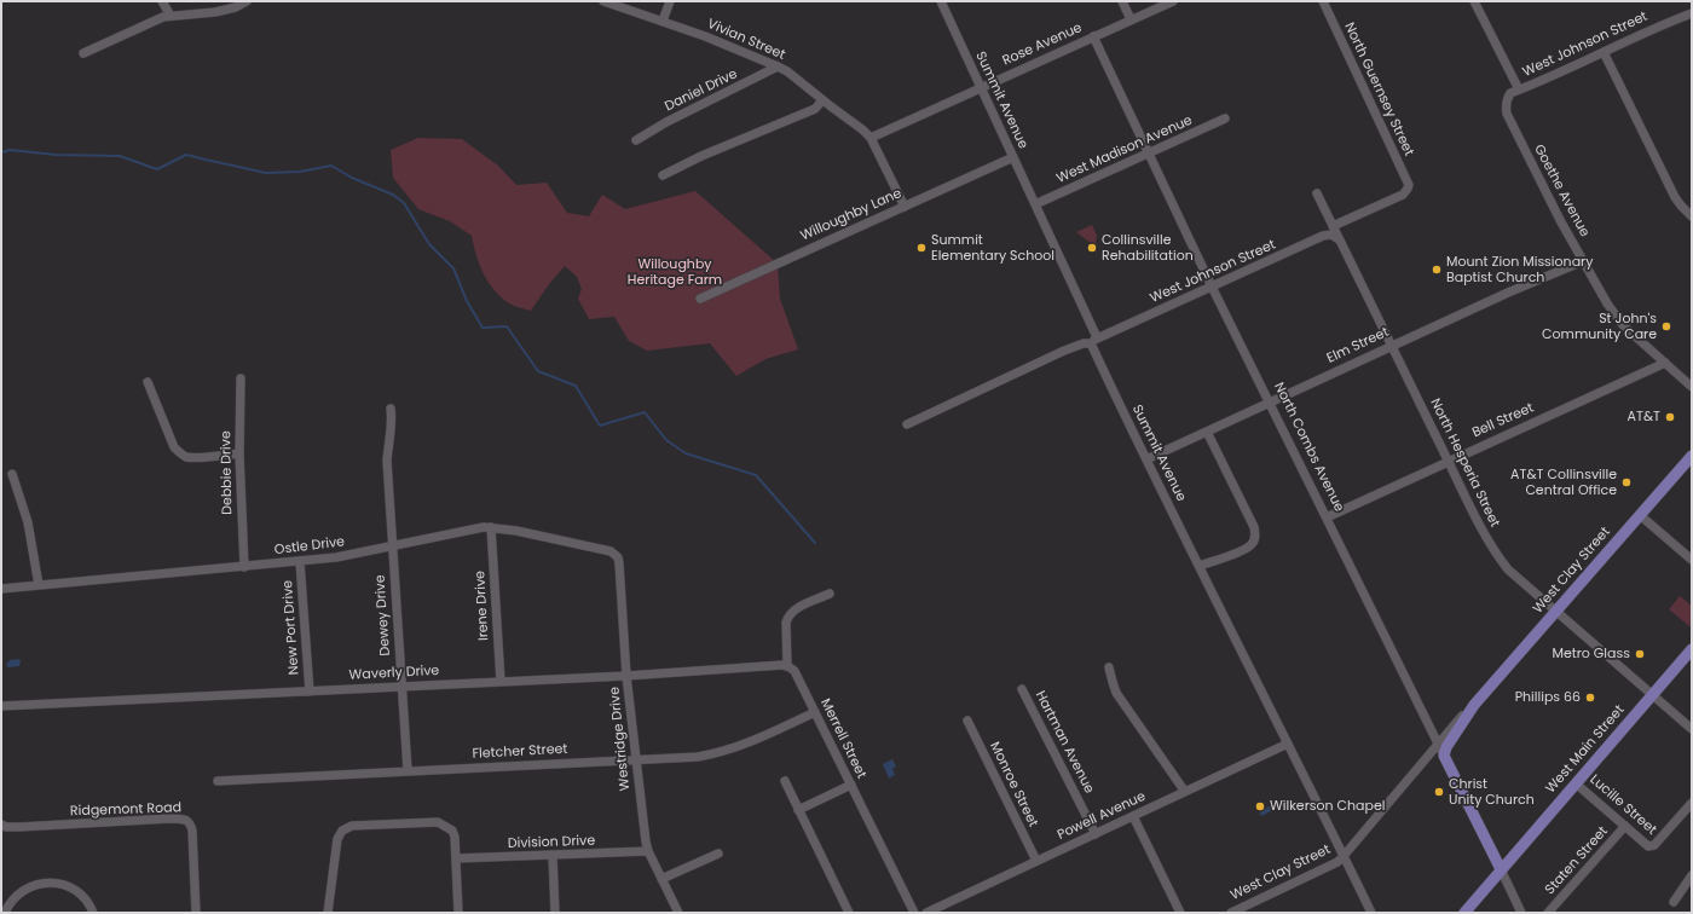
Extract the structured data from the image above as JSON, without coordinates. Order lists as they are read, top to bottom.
{
  "streets": {
    "main road": ["North Combs Avenue", "West Clay Street", "West Main Street"],
    "street": [
      "Vivian Street",
      "Rose Avenue",
      "West Johnson Street",
      "North Guernsey Street",
      "Daniel Drive",
      "Summit Avenue",
      "West Madison Avenue",
      "Goethe Avenue",
      "Willoughby Lane",
      "Elm Street",
      "Bell Street",
      "North Hesperia Street",
      "Debbie Drive",
      "Ostle Drive",
      "Irene Drive",
      "Dewey Drive",
      "New Port Drive",
      "Waverly Drive",
      "Westridge Drive",
      "Merrell Street",
      "Hartman Avenue",
      "Fletcher Street",
      "Monroe Street",
      "Lucille Street",
      "Ridgemont Road",
      "Powell Avenue",
      "Division Drive",
      "Staten Street"
    ]
  },
  "crossings": [
    ["Vivian Street", "Rose Avenue"],
    ["Vivian Street", "Daniel Drive"],
    ["Vivian Street", "Willoughby Lane"],
    ["Rose Avenue", "Summit Avenue"],
    ["Rose Avenue", "North Combs Avenue"],
    ["West Johnson Street", "Summit Avenue"],
    ["West Johnson Street", "Goethe Avenue"],
    ["West Johnson Street", "North Combs Avenue"],
    ["West Johnson Street", "North Hesperia Street"],
    ["North Guernsey Street", "North Hesperia Street"],
    ["Summit Avenue", "West Madison Avenue"],
    ["Summit Avenue", "Willoughby Lane"],
    ["Summit Avenue", "Elm Street"],
    ["Summit Avenue", "West Clay Street"],
    ["Summit Avenue", "Powell Avenue"],
    ["West Madison Avenue", "North Combs Avenue"],
    ["Goethe Avenue", "Elm Street"],
    ["Goethe Avenue", "Bell Street"],
    ["Elm Street", "North Combs Avenue"],
    ["Elm Street", "North Hesperia Street"],
    ["Bell Street", "North Combs Avenue"],
    ["Bell Street", "North Hesperia Street"],
    ["North Combs Avenue", "West Clay Street"],
    ["North Combs Avenue", "West Main Street"],
    ["North Hesperia Street", "West Clay Street"],
    ["North Hesperia Street", "West Main Street"],
    ["Debbie Drive", "Ostle Drive"],
    ["Ostle Drive", "Irene Drive"],
    ["Ostle Drive", "Dewey Drive"],
    ["Ostle Drive", "New Port Drive"],
    ["Ostle Drive", "Westridge Drive"],
    ["Irene Drive", "Waverly Drive"],
    ["Dewey Drive", "Waverly Drive"],
    ["Dewey Drive", "Fletcher Street"],
    ["New Port Drive", "Waverly Drive"],
    ["Waverly Drive", "Westridge Drive"],
    ["Waverly Drive", "Merrell Street"],
    ["Westridge Drive", "Fletcher Street"],
    ["Westridge Drive", "Division Drive"],
    ["Merrell Street", "Fletcher Street"],
    ["Hartman Avenue", "Powell Avenue"],
    ["West Main Street", "Lucille Street"],
    ["Monroe Street", "Powell Avenue"],
    ["Lucille Street", "Staten Street"]
  ],
  "parks": ["Willoughby Heritage Farm"],
  "places": [
    "Summit Elementary School",
    "Collinsville Rehabilitation",
    "Mount Zion Missionary Baptist Church",
    "St John's Community Care",
    "AT&T",
    "AT&T Collinsville Central Office",
    "Metro Glass",
    "Phillips 66",
    "Christ Unity Church",
    "Wilkerson Chapel"
  ]
}
